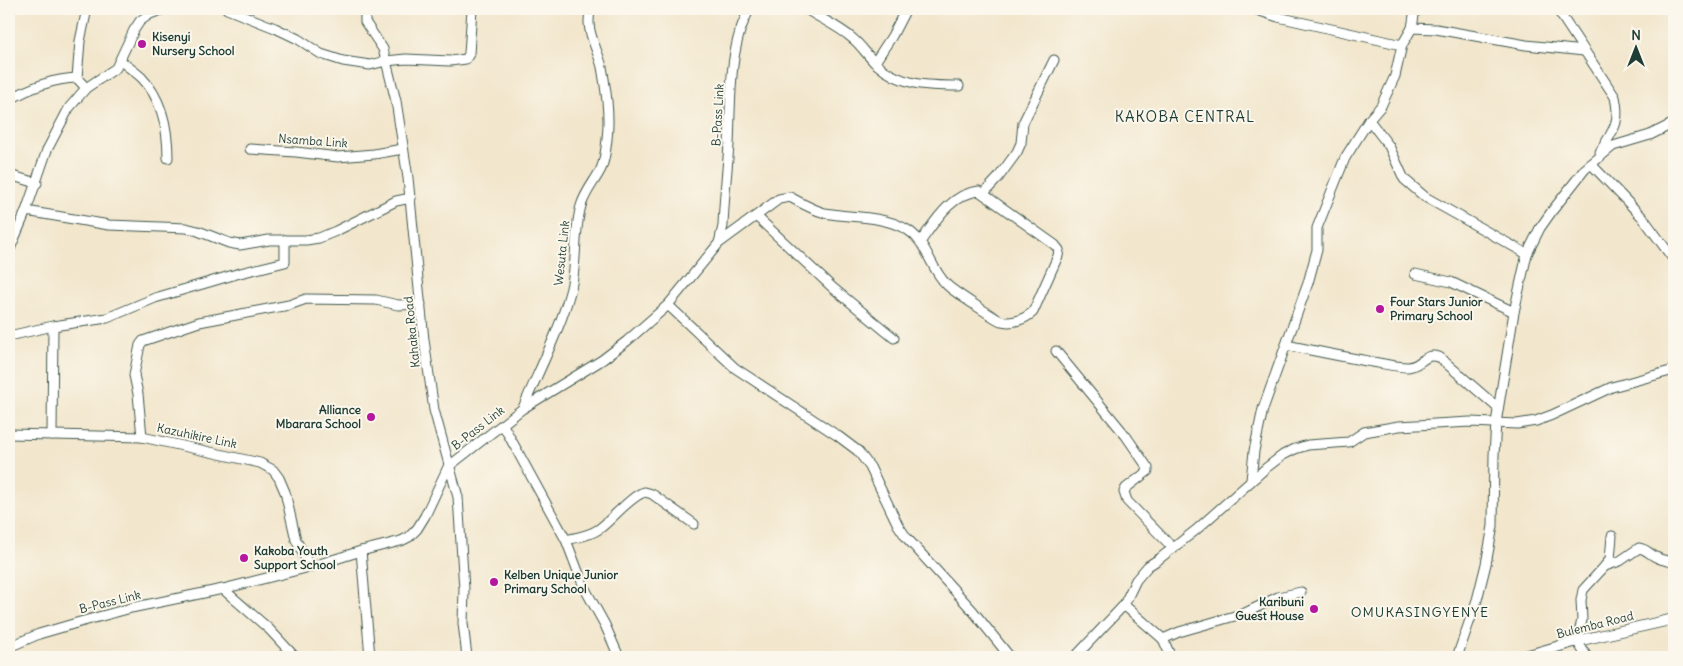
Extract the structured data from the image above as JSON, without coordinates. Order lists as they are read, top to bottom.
{
  "streets": {
    "main road": ["Bulemba Road"],
    "street": [
      "B-Pass Link",
      "Nsamba Link",
      "Wesuta Link",
      "Kahaka Road",
      "Kazuhikire Link"
    ]
  },
  "crossings": [
    ["B-Pass Link", "Wesuta Link"],
    ["B-Pass Link", "Kahaka Road"],
    ["B-Pass Link", "Kazuhikire Link"],
    ["Nsamba Link", "Kahaka Road"]
  ],
  "districts": ["KAKOBA CENTRAL", "OMUKASINGYENYE"],
  "places": [
    "Kisenyi Nursery School",
    "Four Stars Junior Primary School",
    "Alliance Mbarara School",
    "Kakoba Youth Support School",
    "Kelben Unique Junior Primary School",
    "Karibuni Guest House"
  ],
  "north": "top"
}
